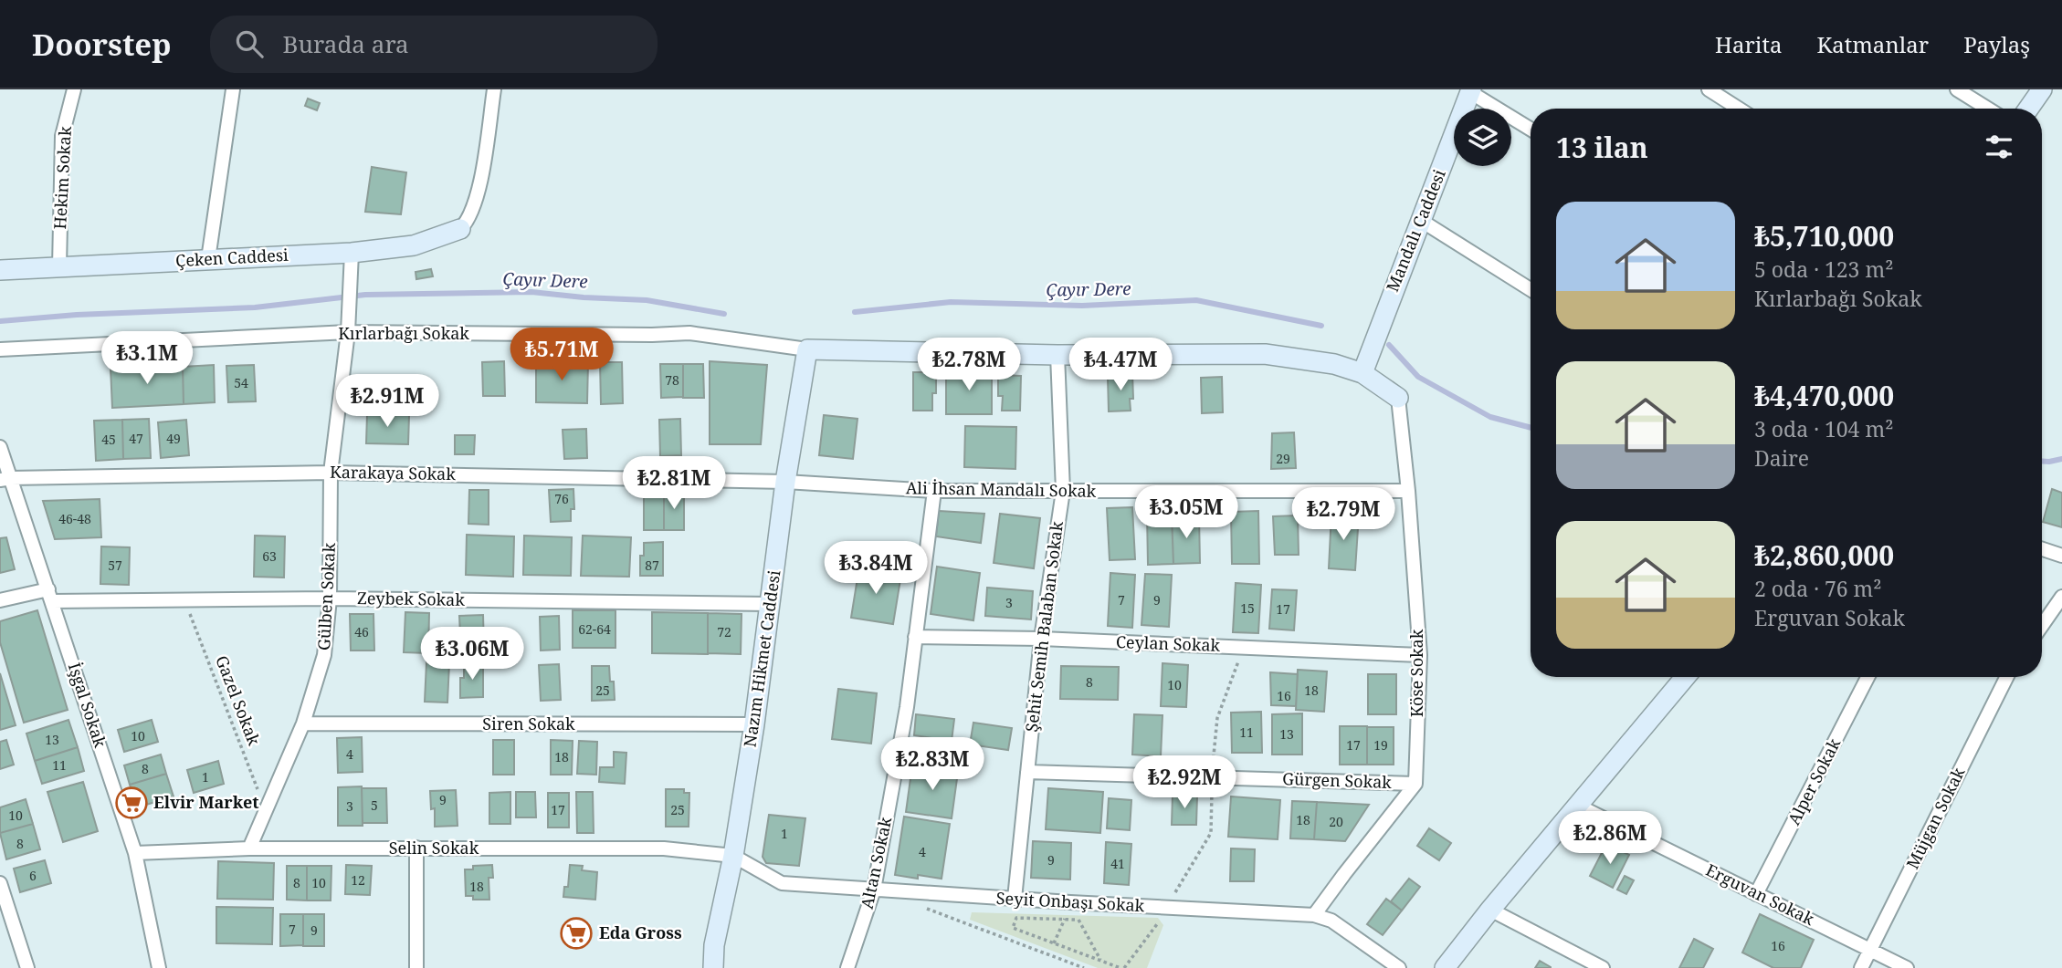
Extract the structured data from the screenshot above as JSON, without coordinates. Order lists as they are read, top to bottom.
{
  "streets": {
    "street": [
      "Hekim Sokak",
      "Mandalı Caddesi",
      "Çeken Caddesi",
      "Kırlarbağı Sokak",
      "Karakaya Sokak",
      "Ali İhsan Mandalı Sokak",
      "Gülben Sokak",
      "Zeybek Sokak",
      "Şehit Semih Balaban Sokak",
      "Ceylan Sokak",
      "Nazım Hikmet Caddesi",
      "Köse Sokak",
      "İşgal Sokak",
      "Siren Sokak",
      "Gürgen Sokak",
      "Alper Sokak",
      "Müjgan Sokak",
      "Selin Sokak",
      "Altan Sokak",
      "Erguvan Sokak",
      "Seyit Onbaşı Sokak"
    ],
    "path": ["Gazel Sokak"]
  },
  "crossings": [
    ["Hekim Sokak", "Çeken Caddesi"],
    ["Çeken Caddesi", "Gülben Sokak"],
    ["Kırlarbağı Sokak", "Gülben Sokak"],
    ["Kırlarbağı Sokak", "Nazım Hikmet Caddesi"],
    ["Karakaya Sokak", "Ali İhsan Mandalı Sokak"],
    ["Karakaya Sokak", "Gülben Sokak"],
    ["Karakaya Sokak", "Nazım Hikmet Caddesi"],
    ["Karakaya Sokak", "İşgal Sokak"],
    ["Ali İhsan Mandalı Sokak", "Şehit Semih Balaban Sokak"],
    ["Ali İhsan Mandalı Sokak", "Nazım Hikmet Caddesi"],
    ["Ali İhsan Mandalı Sokak", "Köse Sokak"],
    ["Ali İhsan Mandalı Sokak", "Altan Sokak"],
    ["Gülben Sokak", "Zeybek Sokak"],
    ["Gülben Sokak", "Gazel Sokak"],
    ["Gülben Sokak", "Siren Sokak"],
    ["Gülben Sokak", "Selin Sokak"],
    ["Zeybek Sokak", "Nazım Hikmet Caddesi"],
    ["Zeybek Sokak", "Gazel Sokak"],
    ["Zeybek Sokak", "İşgal Sokak"],
    ["Şehit Semih Balaban Sokak", "Ceylan Sokak"],
    ["Şehit Semih Balaban Sokak", "Gürgen Sokak"],
    ["Şehit Semih Balaban Sokak", "Seyit Onbaşı Sokak"],
    ["Ceylan Sokak", "Köse Sokak"],
    ["Ceylan Sokak", "Altan Sokak"],
    ["Nazım Hikmet Caddesi", "Siren Sokak"],
    ["Nazım Hikmet Caddesi", "Selin Sokak"],
    ["Nazım Hikmet Caddesi", "Seyit Onbaşı Sokak"],
    ["Köse Sokak", "Gürgen Sokak"],
    ["İşgal Sokak", "Selin Sokak"],
    ["Alper Sokak", "Erguvan Sokak"],
    ["Müjgan Sokak", "Erguvan Sokak"],
    ["Selin Sokak", "Seyit Onbaşı Sokak"],
    ["Altan Sokak", "Seyit Onbaşı Sokak"]
  ],
  "water": ["Çayır Dere"],
  "places": {
    "supermarket": ["Elvir Market", "Eda Gross"]
  },
  "house_numbers": [
    "78",
    "54",
    "47",
    "49",
    "45",
    "29",
    "76",
    "46-48",
    "63",
    "57",
    "87",
    "7",
    "9",
    "3",
    "15",
    "17",
    "62-64",
    "46",
    "72",
    "8",
    "10",
    "25",
    "18",
    "16",
    "11",
    "13",
    "10",
    "13",
    "17",
    "19",
    "4",
    "18",
    "11",
    "8",
    "1",
    "9",
    "5",
    "3",
    "17",
    "25",
    "10",
    "18",
    "20",
    "1",
    "8",
    "4",
    "9",
    "41",
    "6",
    "12",
    "8",
    "10",
    "18",
    "7",
    "9",
    "16"
  ],
  "page": {
    "header": "Doorstep",
    "search": "Burada ara",
    "nav": ["Harita", "Katmanlar", "Paylaş"],
    "heading": "13 ilan",
    "list": [
      {
        "name": "₺5,710,000",
        "note": "5 oda · 123 m² · Kırlarbağı Sokak"
      },
      {
        "name": "₺4,470,000",
        "note": "3 oda · 104 m² · Daire"
      },
      {
        "name": "₺2,860,000",
        "note": "2 oda · 76 m² · Erguvan Sokak"
      }
    ],
    "price": [
      "₺5.71M",
      "₺3.1M",
      "₺2.78M",
      "₺4.47M",
      "₺2.91M",
      "₺2.81M",
      "₺3.05M",
      "₺2.79M",
      "₺3.84M",
      "₺3.06M",
      "₺2.83M",
      "₺2.92M",
      "₺2.86M"
    ]
  }
}
